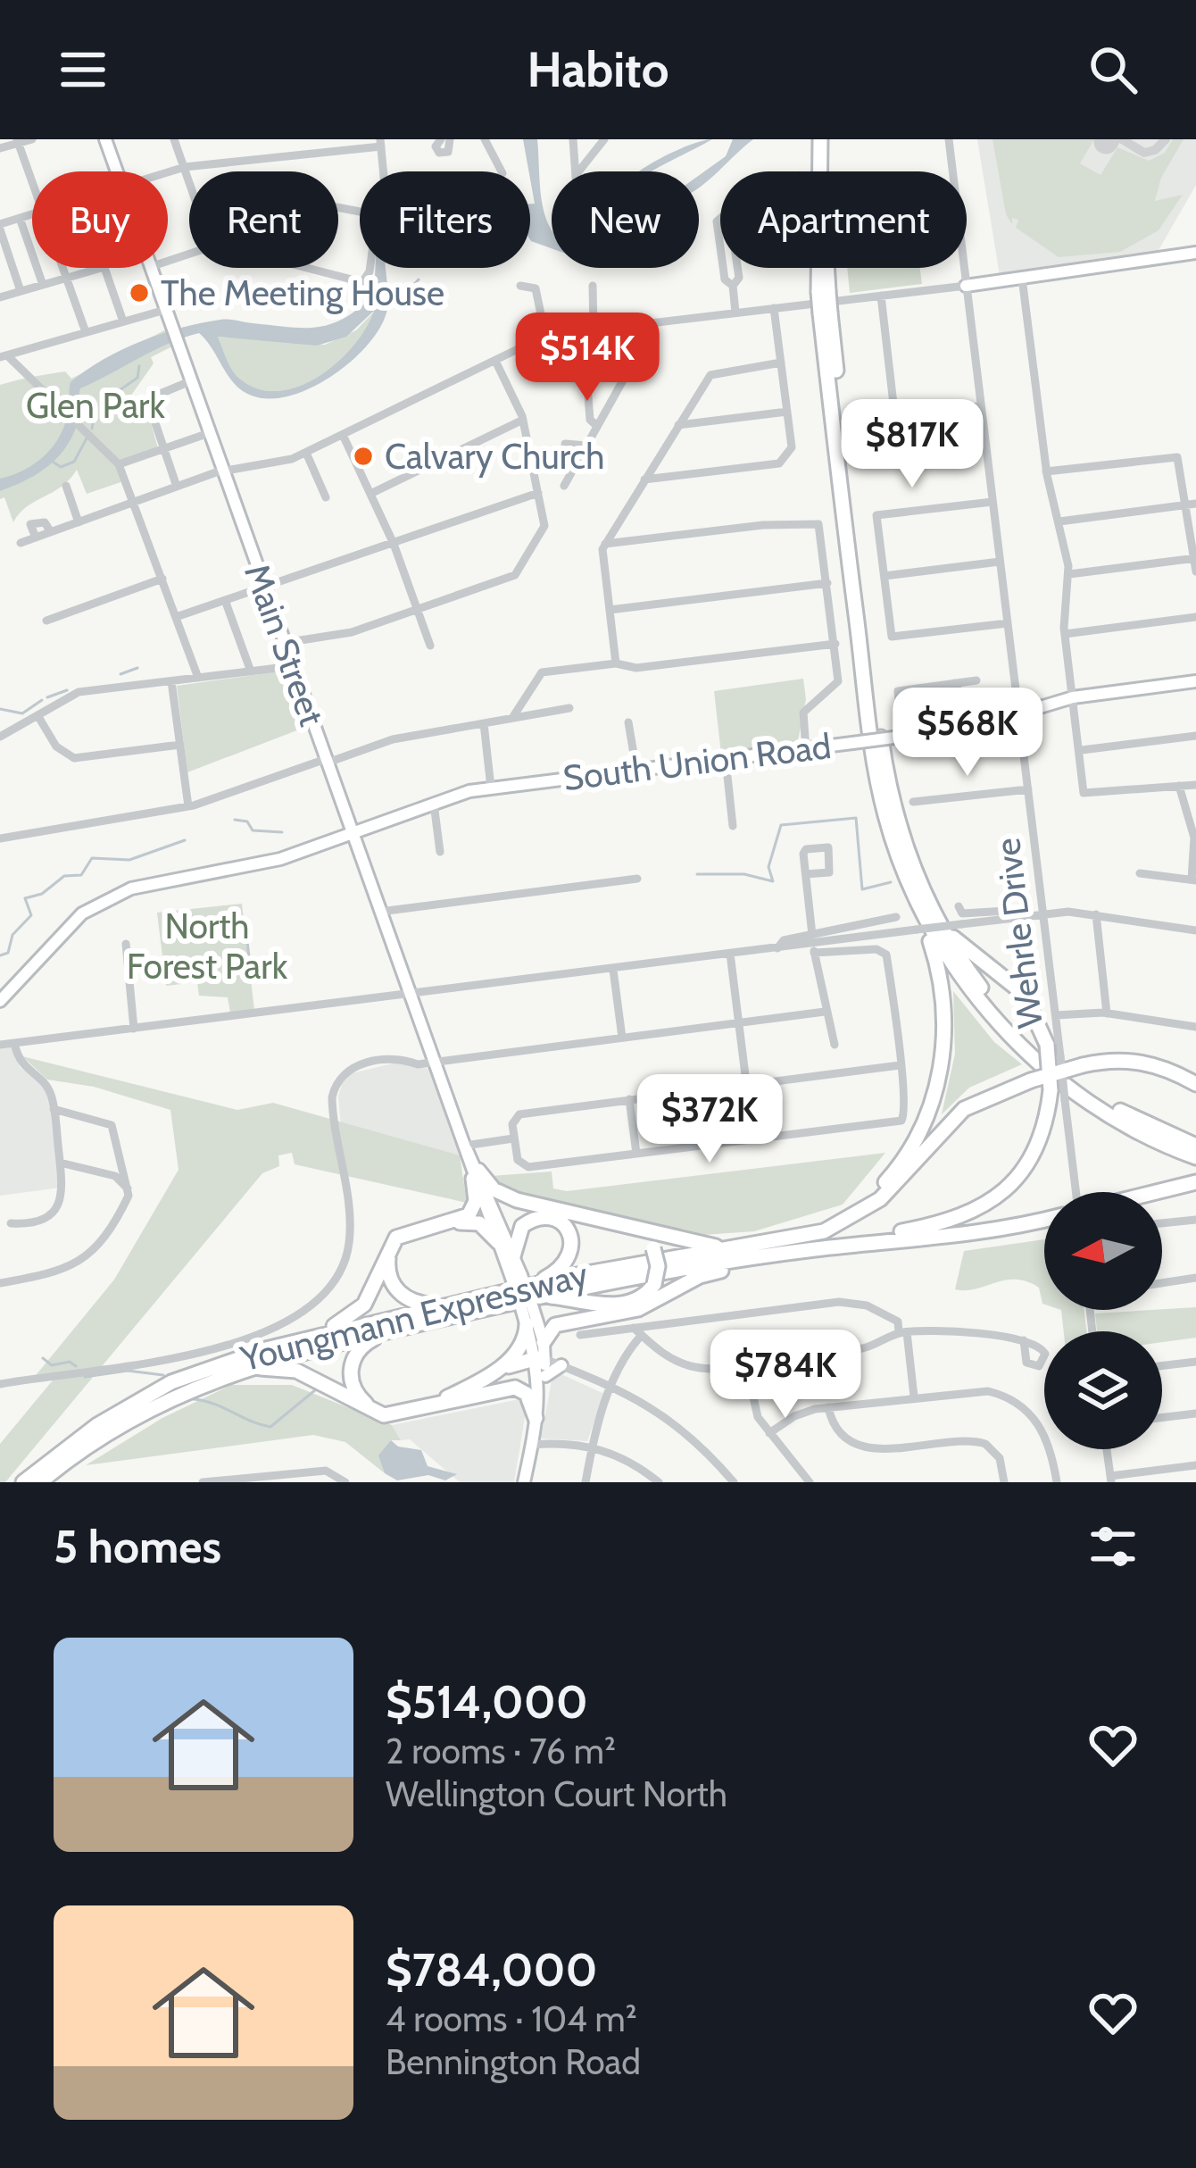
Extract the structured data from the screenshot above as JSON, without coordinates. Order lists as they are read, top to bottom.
{
  "streets": {
    "highway": ["Youngmann Expressway"],
    "main road": ["Main Street", "South Union Road"],
    "street": ["Wehrle Drive"]
  },
  "crossings": [
    ["Main Street", "South Union Road"],
    ["Main Street", "Youngmann Expressway"],
    ["South Union Road", "Wehrle Drive"]
  ],
  "parks": ["Glen Park", "North Forest Park"],
  "places": ["The Meeting House", "Calvary Church"],
  "north": "left",
  "page": {
    "header": "Habito",
    "chip": [
      "Buy",
      "Rent",
      "Filters",
      "New",
      "Apartment"
    ],
    "price": [
      "$514K",
      "$817K",
      "$568K",
      "$372K",
      "$784K"
    ],
    "heading": "5 homes",
    "list": [
      {
        "name": "$514,000",
        "note": "2 rooms · 76 m² · Wellington Court North"
      },
      {
        "name": "$784,000",
        "note": "4 rooms · 104 m² · Bennington Road"
      }
    ]
  }
}
